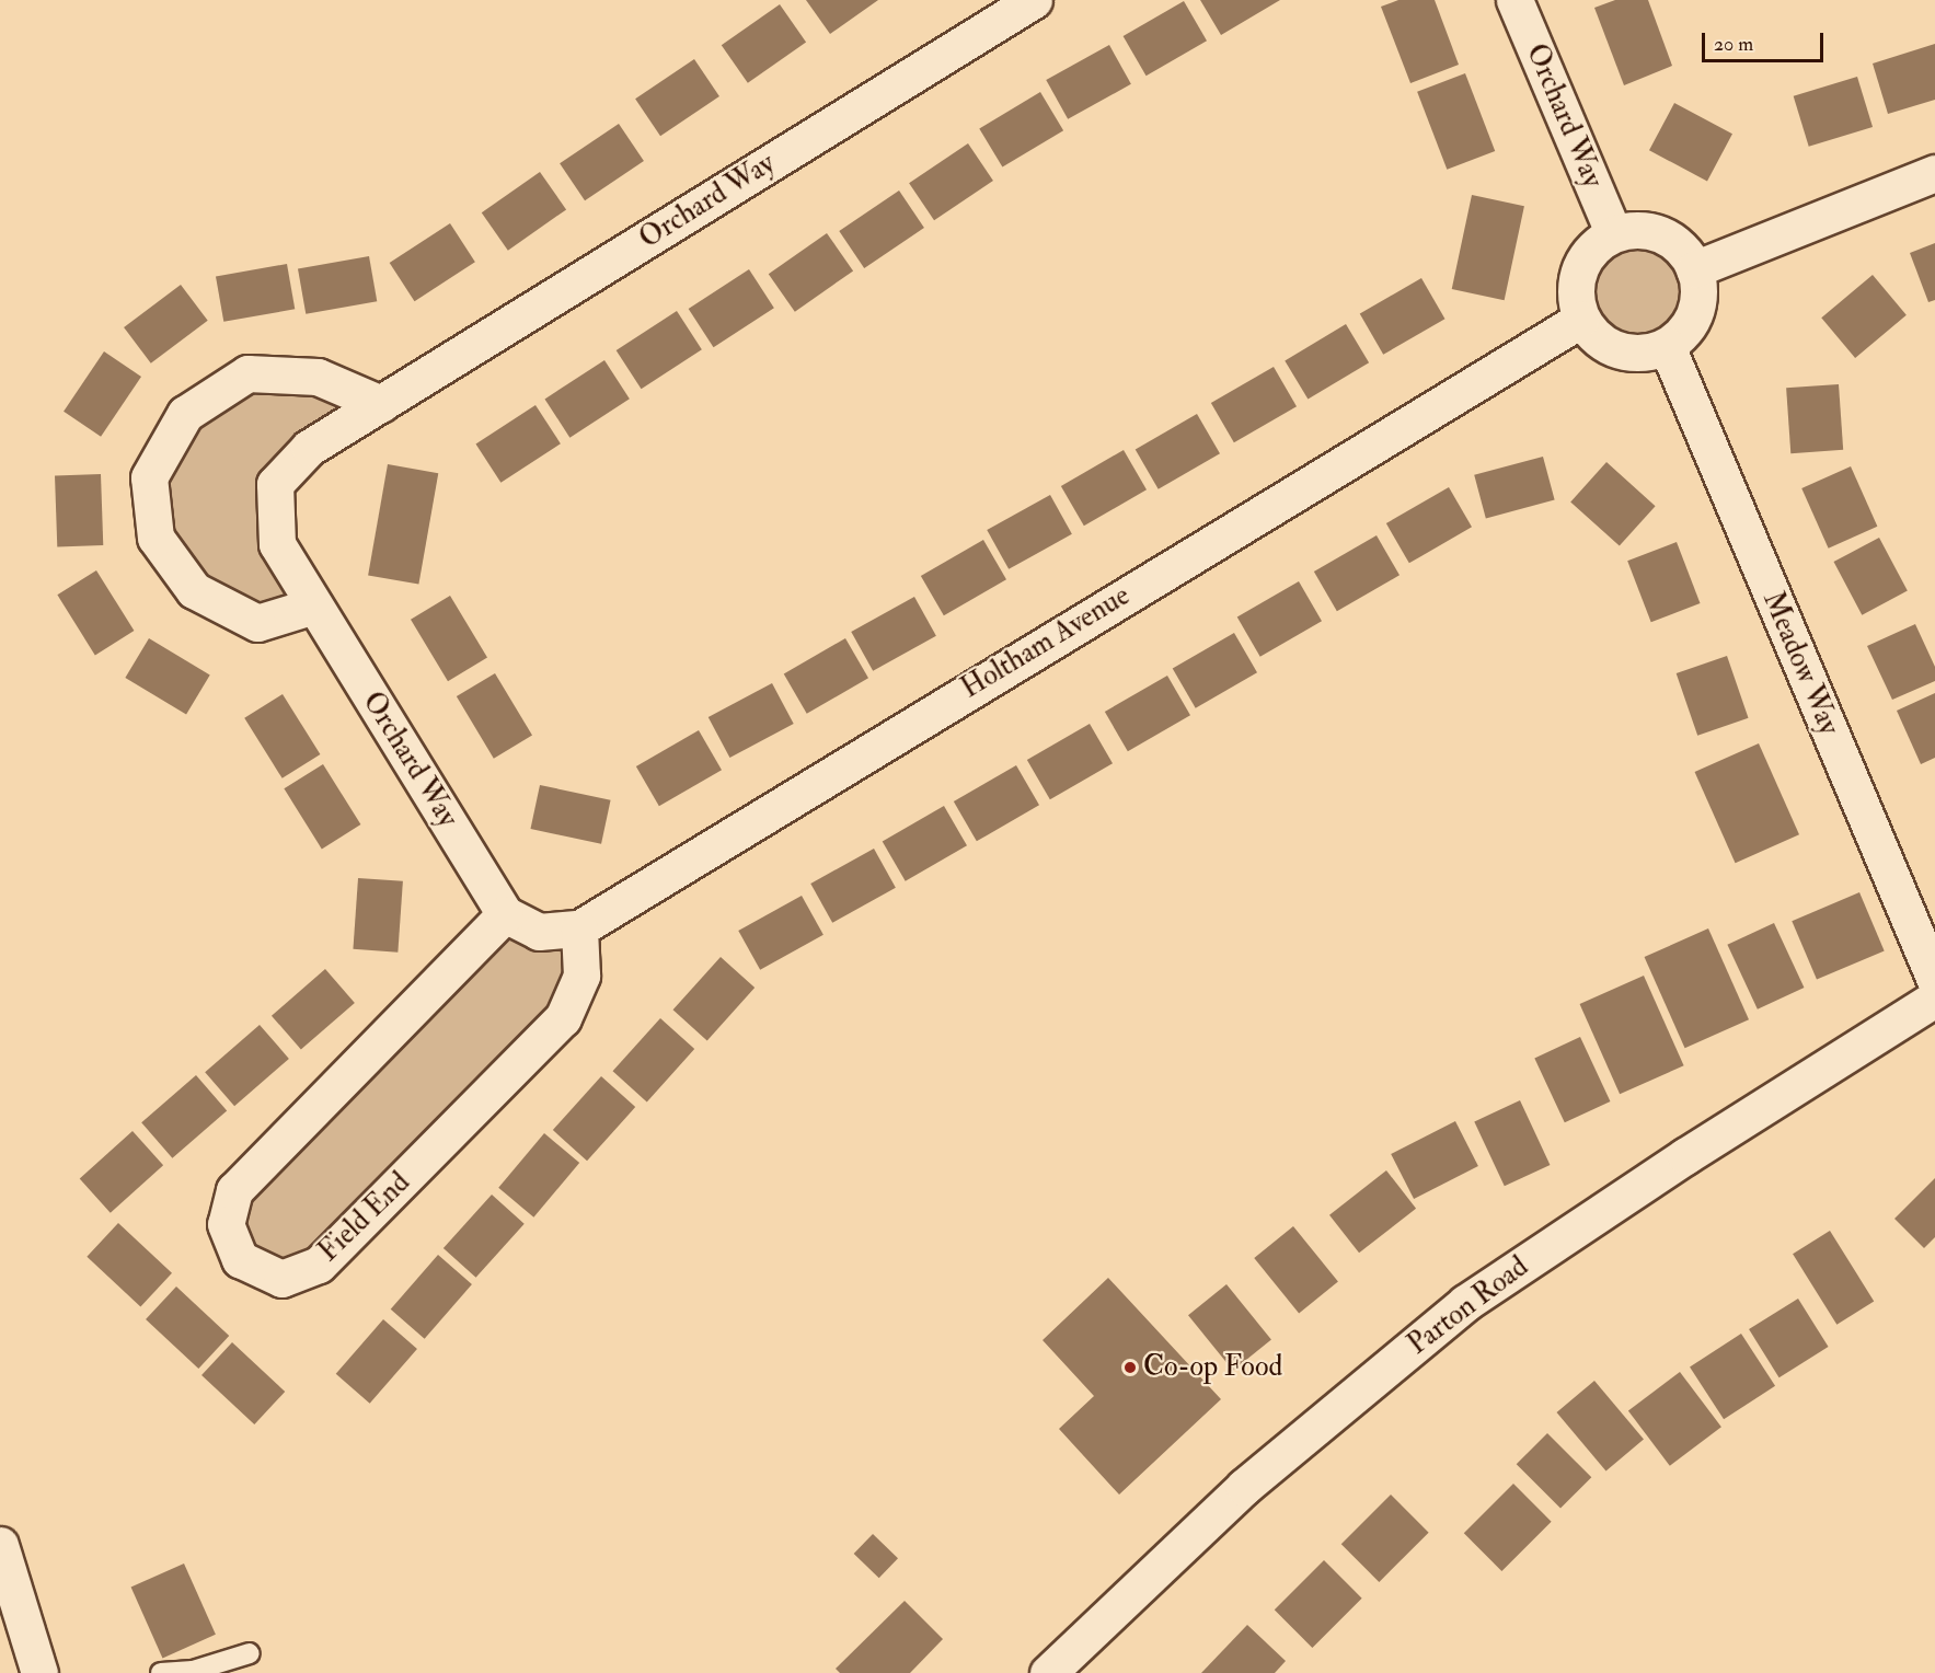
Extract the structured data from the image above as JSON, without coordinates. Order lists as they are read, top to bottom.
{
  "streets": {
    "street": [
      "Orchard Way",
      "Holtham Avenue",
      "Meadow Way",
      "Field End",
      "Parton Road"
    ]
  },
  "crossings": [
    ["Orchard Way", "Holtham Avenue"],
    ["Orchard Way", "Meadow Way"],
    ["Orchard Way", "Field End"],
    ["Holtham Avenue", "Meadow Way"],
    ["Holtham Avenue", "Field End"]
  ],
  "places": ["Co-op Food"],
  "scale_bar": "20 m"
}
